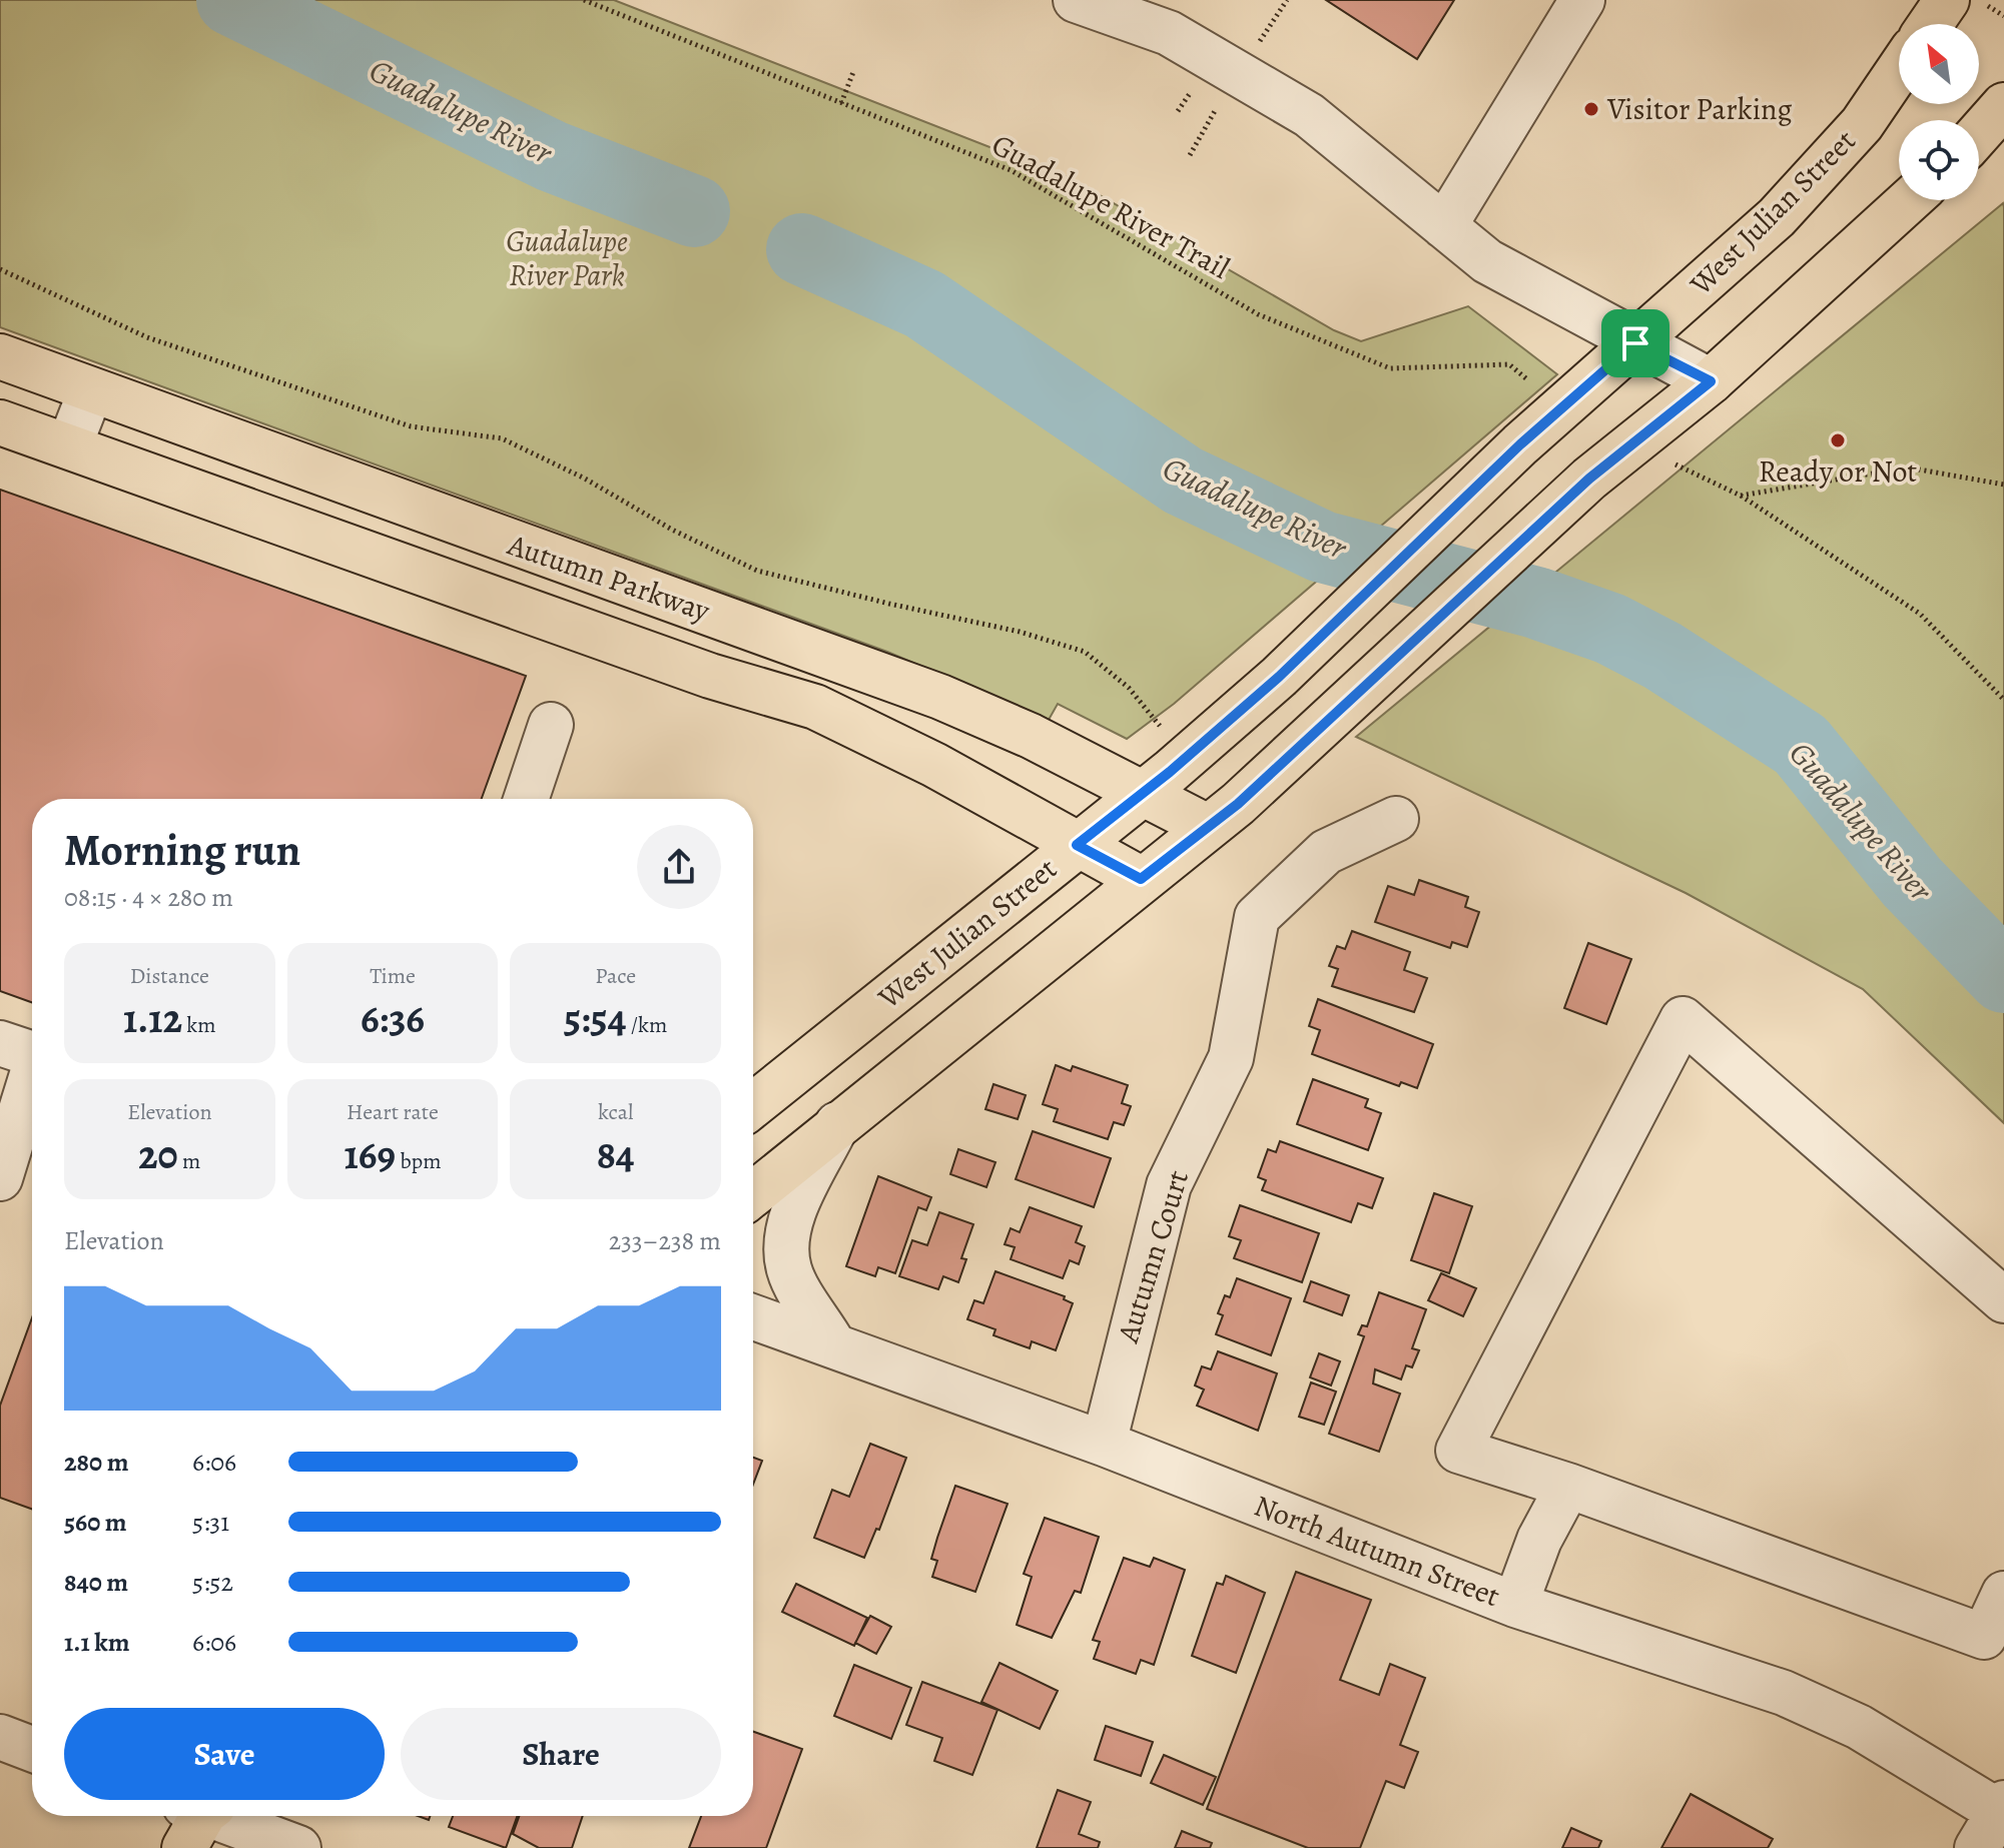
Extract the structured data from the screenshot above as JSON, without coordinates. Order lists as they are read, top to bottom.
{
  "streets": {
    "main road": ["West Julian Street", "Autumn Parkway"],
    "street": ["Autumn Court", "North Autumn Street"],
    "path": ["Guadalupe River Trail"]
  },
  "crossings": [
    ["West Julian Street", "Autumn Parkway"],
    ["Autumn Court", "North Autumn Street"]
  ],
  "water": ["Guadalupe River"],
  "parks": ["Guadalupe River Park"],
  "places": ["Visitor Parking", "Ready or Not"],
  "north": "top left",
  "page": {
    "heading": ["Morning run", "08:15 · 4 × 280 m"],
    "stats": [
      ["Distance", "1.12 km"],
      ["Time", "6:36"],
      ["Pace", "5:54 /km"],
      ["Elevation", "20 m"],
      ["Heart rate", "169 bpm"],
      ["kcal", "84"]
    ],
    "chart": ["Elevation", "233–238 m"],
    "list": [
      {
        "name": "280 m",
        "note": "6:06"
      },
      {
        "name": "560 m",
        "note": "5:31"
      },
      {
        "name": "840 m",
        "note": "5:52"
      },
      {
        "name": "1.1 km",
        "note": "6:06"
      }
    ],
    "buttons": ["Save", "Share"]
  }
}
